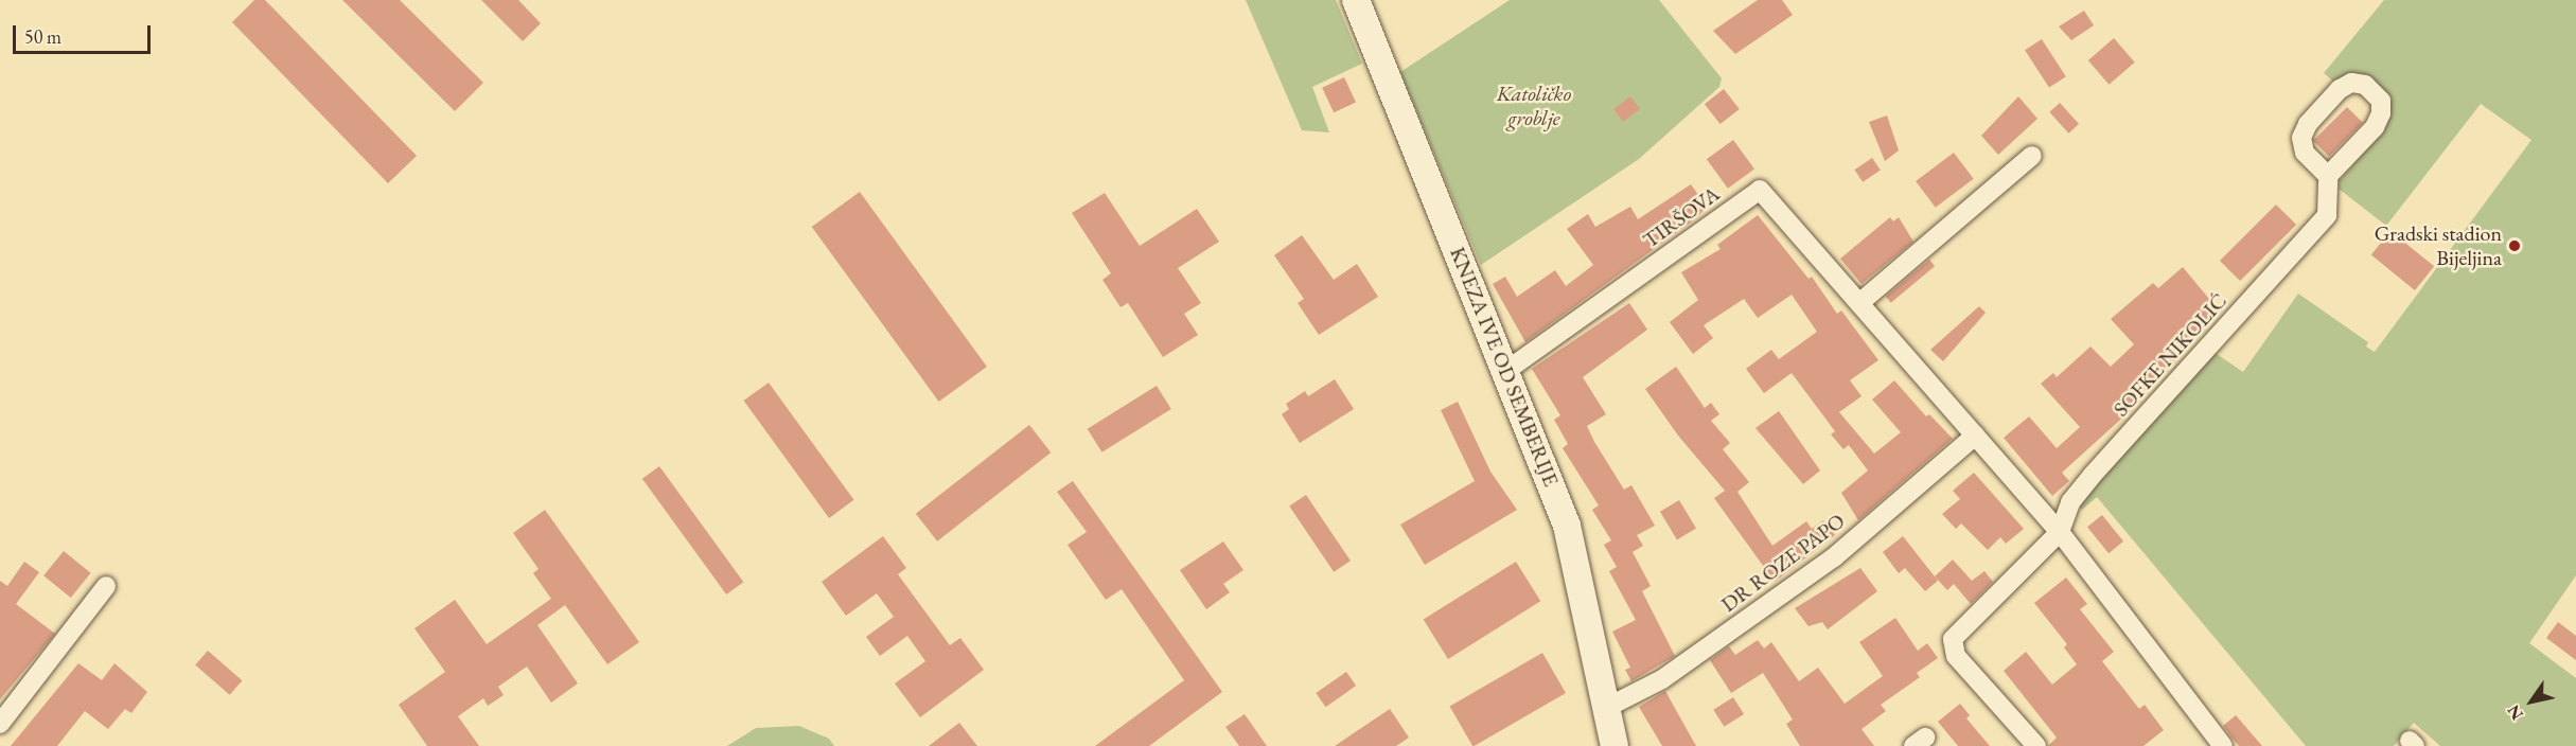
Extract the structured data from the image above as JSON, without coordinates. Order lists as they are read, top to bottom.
{
  "streets": {
    "street": [
      "TIRŠOVA",
      "SOFKE NIKOLIĆ",
      "KNEZA IVE OD SEMBERIJE",
      "DR ROZE PAPO"
    ]
  },
  "crossings": [
    ["TIRŠOVA", "SOFKE NIKOLIĆ"],
    ["TIRŠOVA", "KNEZA IVE OD SEMBERIJE"],
    ["TIRŠOVA", "DR ROZE PAPO"],
    ["KNEZA IVE OD SEMBERIJE", "DR ROZE PAPO"]
  ],
  "parks": ["Katoličko groblje"],
  "places": ["Gradski stadion Bijeljina"],
  "scale_bar": "50 m",
  "north": "bottom left"
}
